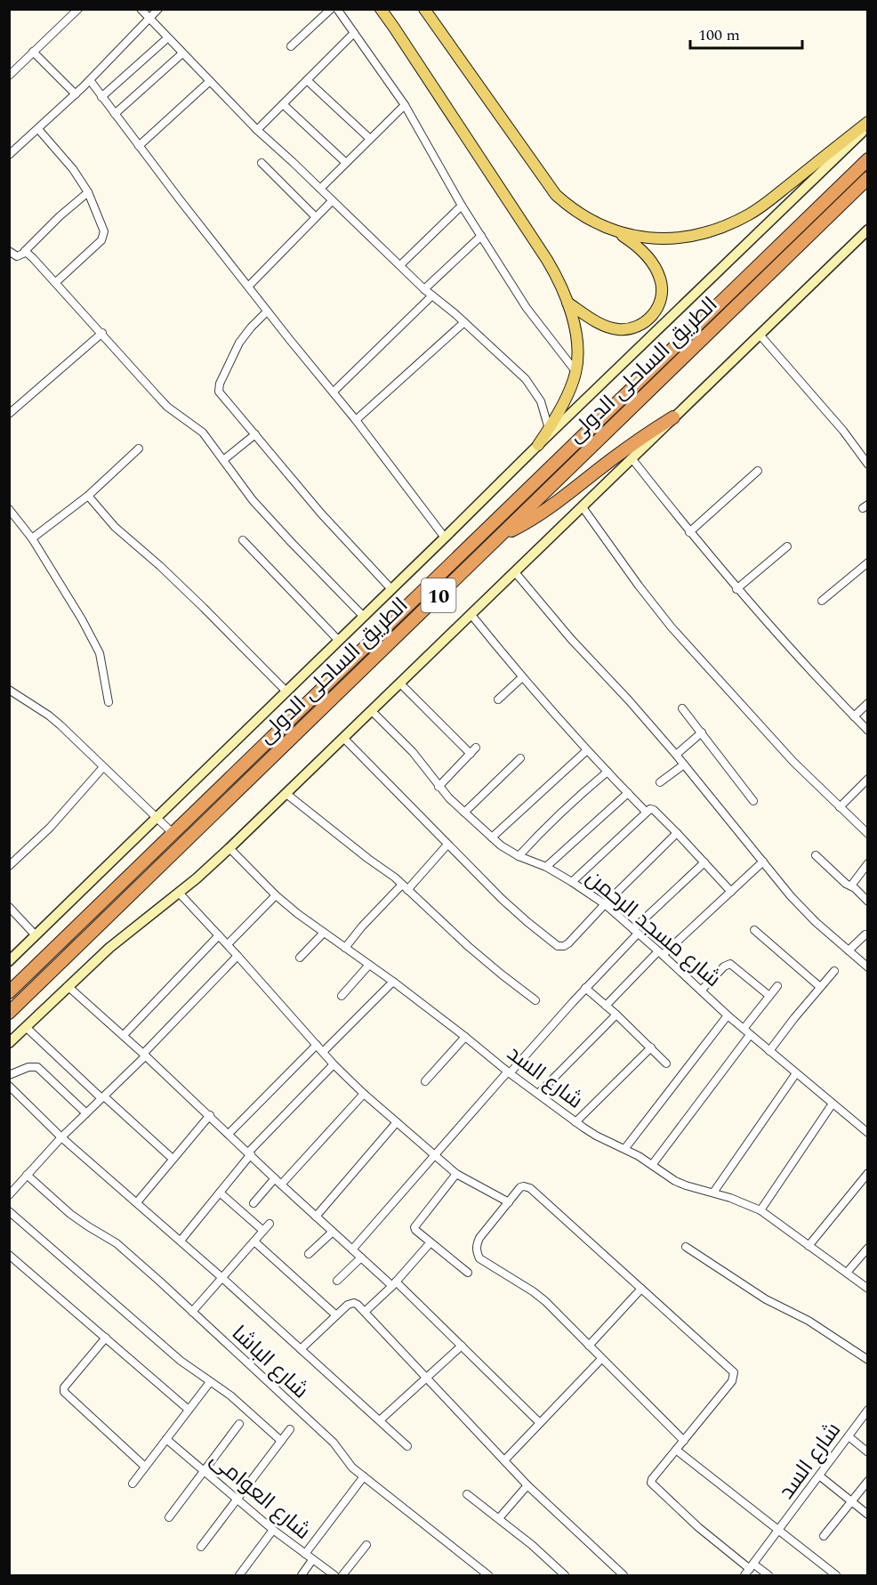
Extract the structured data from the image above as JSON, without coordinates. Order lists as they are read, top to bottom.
{
  "streets": {
    "highway": ["الطريق الساحلى الدولى", "10"],
    "street": [
      "شارع مسجد الرحمن",
      "شارع السد",
      "شارع الباشا",
      "شارع العوامى"
    ]
  },
  "scale_bar": "100 m"
}
